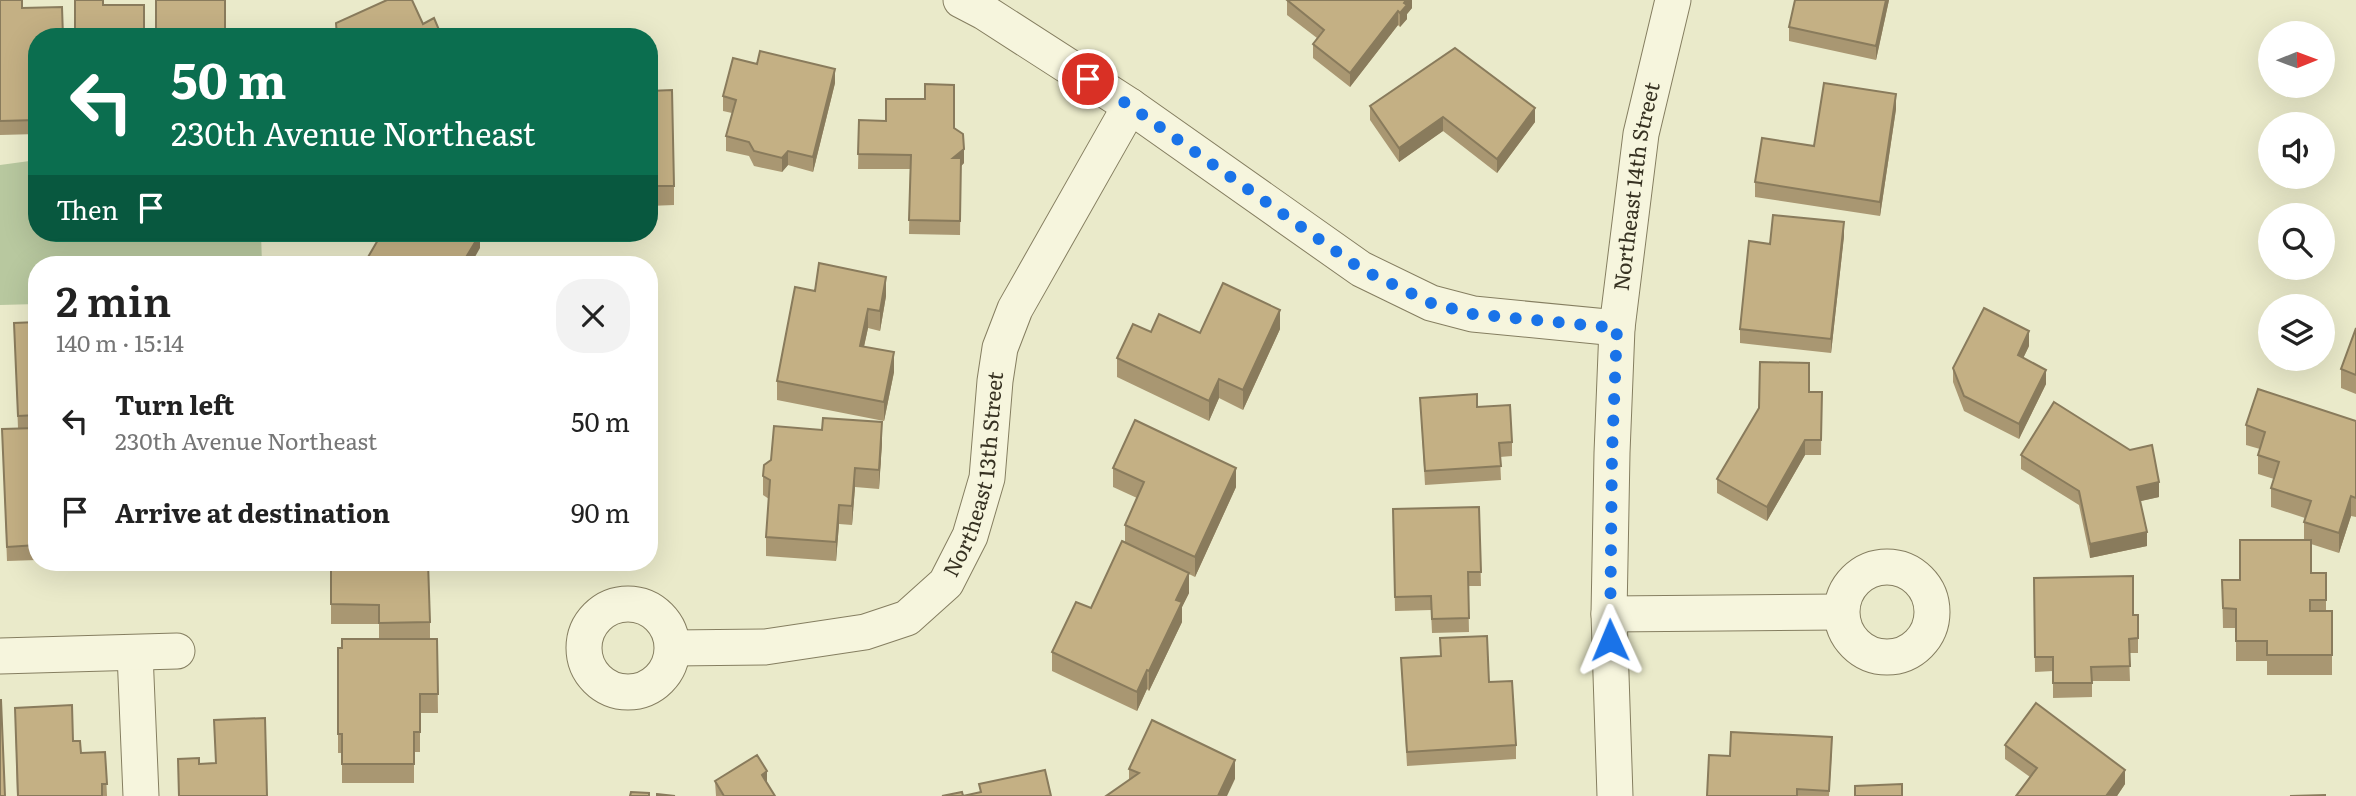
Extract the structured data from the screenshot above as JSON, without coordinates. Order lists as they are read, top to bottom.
{
  "streets": {
    "street": ["Northeast 14th Street", "Northeast 13th Street"]
  },
  "north": "right",
  "page": {
    "turn": ["50 m", "230th Avenue Northeast"],
    "then": "Then",
    "heading": ["2 min", "140 m · 15:14"],
    "list": [
      {
        "name": "Turn left",
        "note": "230th Avenue Northeast",
        "value": "50 m"
      },
      {
        "name": "Arrive at destination",
        "value": "90 m"
      }
    ]
  }
}
